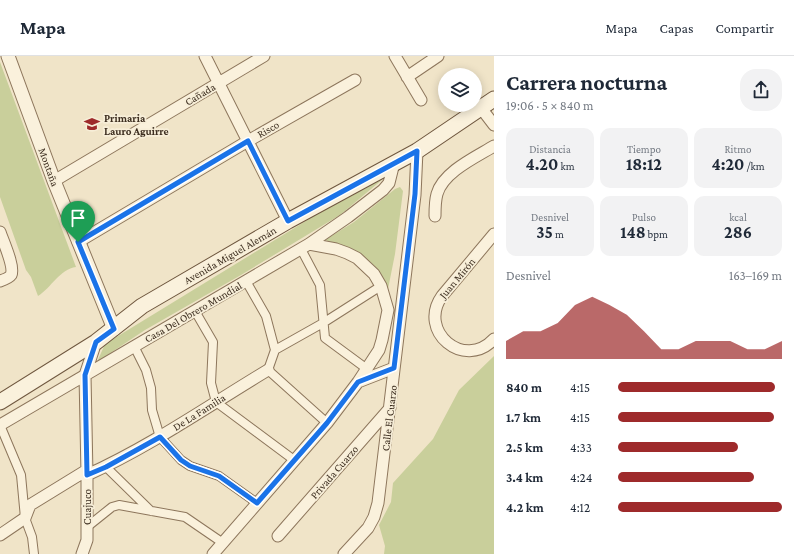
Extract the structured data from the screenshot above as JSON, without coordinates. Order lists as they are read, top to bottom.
{
  "streets": {
    "main road": ["Avenida Miguel Alemán"],
    "street": [
      "Cañada",
      "Risco",
      "Montaña",
      "Juan Mirón",
      "Casa Del Obrero Mundial",
      "De La Familia",
      "Calle El Cuarzo",
      "Privada Cuarzo",
      "Cuajuco"
    ]
  },
  "crossings": [
    ["Cañada", "Montaña"],
    ["Risco", "Montaña"],
    ["Montaña", "Avenida Miguel Alemán"],
    ["Avenida Miguel Alemán", "Calle El Cuarzo"],
    ["Casa Del Obrero Mundial", "Cuajuco"],
    ["De La Familia", "Cuajuco"],
    ["Calle El Cuarzo", "Privada Cuarzo"]
  ],
  "places": {
    "school or university": ["Primaria Lauro Aguirre"]
  },
  "page": {
    "header": "Mapa",
    "nav": ["Mapa", "Capas", "Compartir"],
    "heading": ["Carrera nocturna", "19:06 · 5 × 840 m"],
    "stats": [
      ["Distancia", "4.20 km"],
      ["Tiempo", "18:12"],
      ["Ritmo", "4:20 /km"],
      ["Desnivel", "35 m"],
      ["Pulso", "148 bpm"],
      ["kcal", "286"]
    ],
    "chart": ["Desnivel", "163–169 m"],
    "list": [
      {
        "name": "840 m",
        "note": "4:15"
      },
      {
        "name": "1.7 km",
        "note": "4:15"
      },
      {
        "name": "2.5 km",
        "note": "4:33"
      },
      {
        "name": "3.4 km",
        "note": "4:24"
      },
      {
        "name": "4.2 km",
        "note": "4:12"
      }
    ]
  }
}
